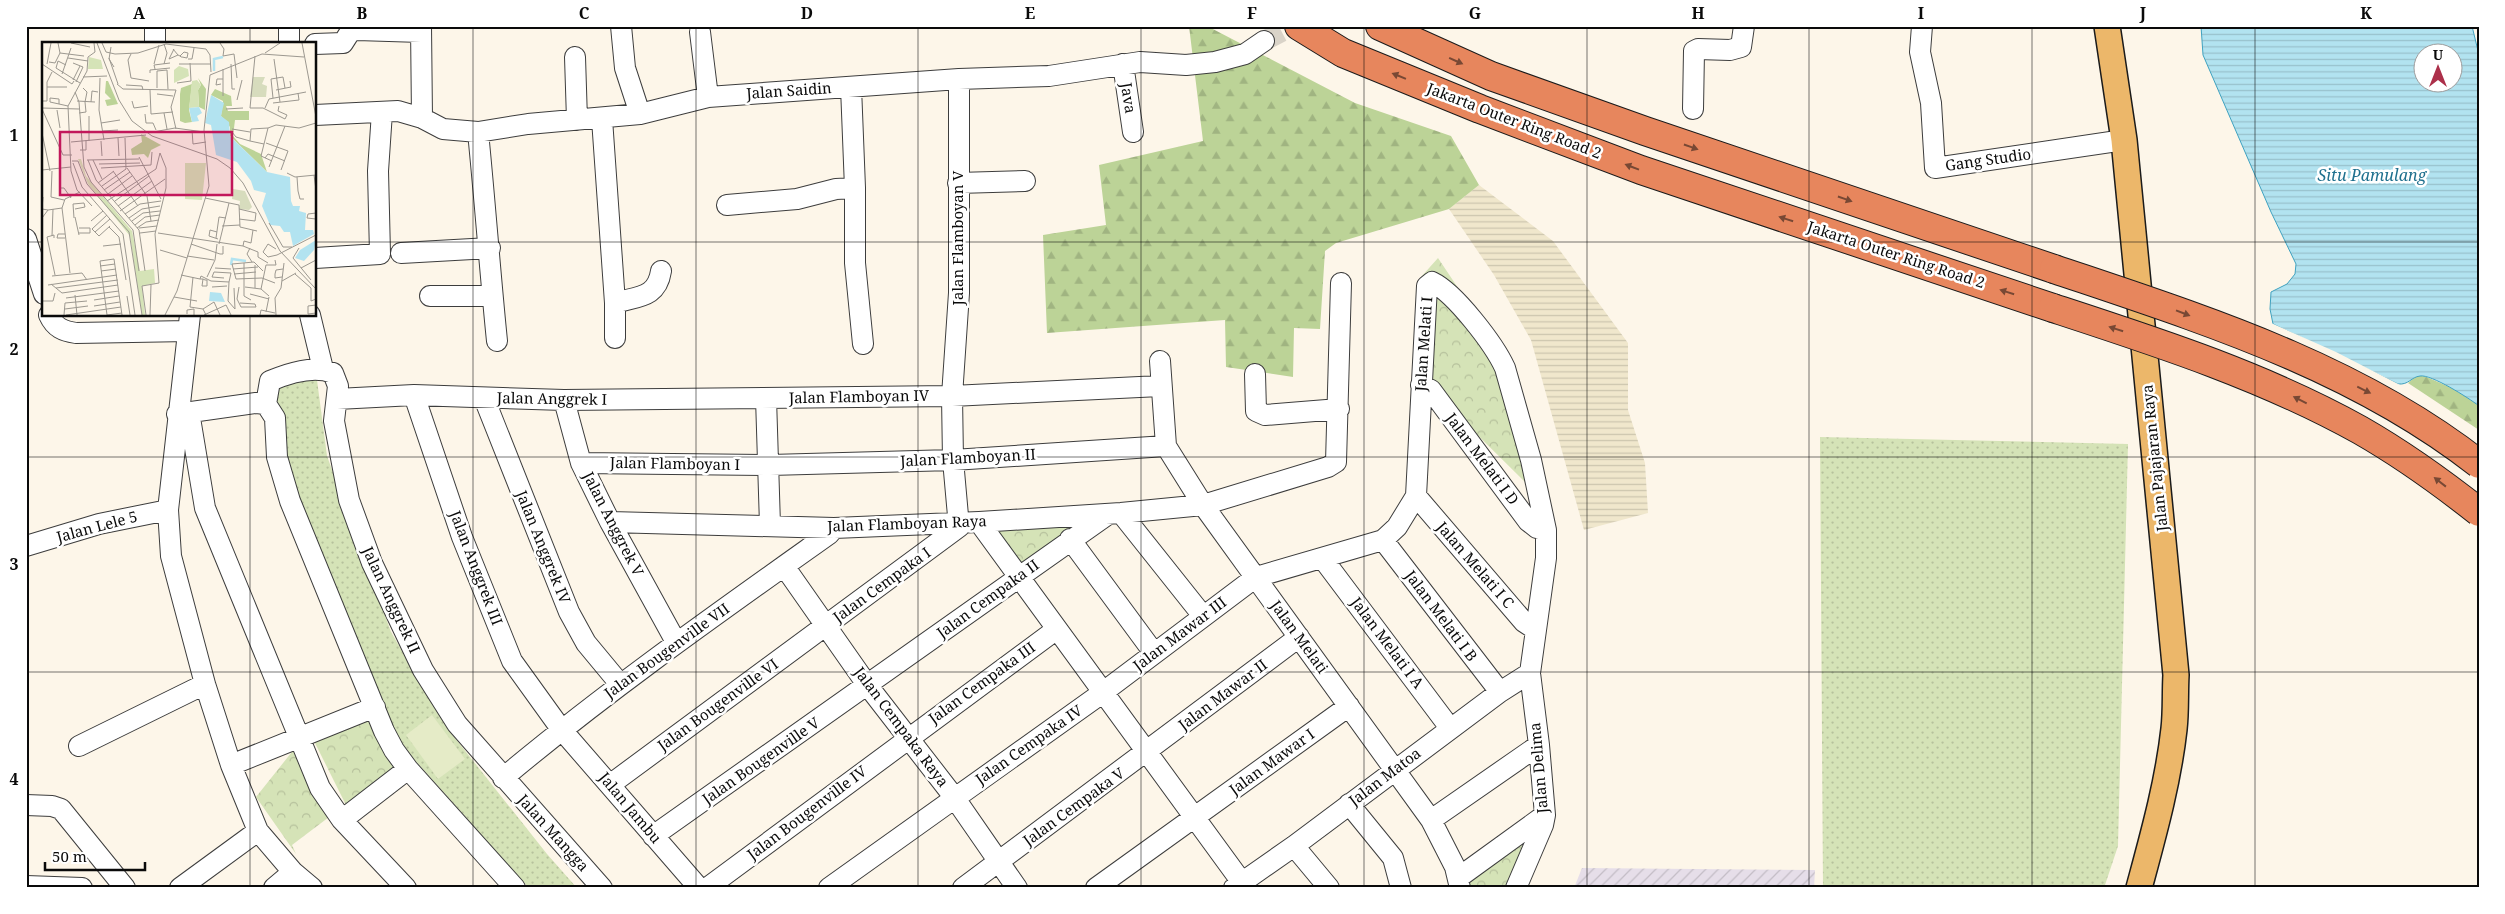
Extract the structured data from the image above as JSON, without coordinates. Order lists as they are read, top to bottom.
{
  "streets": {
    "highway": ["Jakarta Outer Ring Road 2"],
    "main road": ["Jalan Pajajaran Raya"],
    "street": [
      "Jalan Saidin",
      "Java",
      "Gang Studio",
      "Jalan Flamboyan V",
      "Jalan Melati I",
      "Jalan Flamboyan IV",
      "Jalan Anggrek I",
      "Jalan Flamboyan II",
      "Jalan Melati I D",
      "Jalan Flamboyan I",
      "Jalan Anggrek V",
      "Jalan Flamboyan Raya",
      "Jalan Lele 5",
      "Jalan Anggrek IV",
      "Jalan Melati I C",
      "Jalan Anggrek III",
      "Jalan Cempaka I",
      "Jalan Cempaka II",
      "Jalan Anggrek II",
      "Jalan Melati I B",
      "Jalan Mawar III",
      "Jalan Melati",
      "Jalan Melati I A",
      "Jalan Bougenville VII",
      "Jalan Cempaka III",
      "Jalan Mawar II",
      "Jalan Bougenville VI",
      "Jalan Cempaka Raya",
      "Jalan Cempaka IV",
      "Jalan Bougenville V",
      "Jalan Mawar I",
      "Jalan Delima",
      "Jalan Matoa",
      "Jalan Cempaka V",
      "Jalan Jambu",
      "Jalan Bougenville IV",
      "Jalan Mangga"
    ]
  },
  "crossings": [
    ["Jalan Saidin", "Java"],
    ["Jalan Saidin", "Jalan Flamboyan V"],
    ["Gang Studio", "Jalan Pajajaran Raya"],
    ["Jalan Flamboyan V", "Jalan Flamboyan IV"],
    ["Jalan Flamboyan V", "Jalan Flamboyan II"],
    ["Jalan Flamboyan V", "Jalan Flamboyan Raya"],
    ["Jalan Flamboyan V", "Jalan Cempaka I"],
    ["Jalan Melati I", "Jalan Melati I D"],
    ["Jalan Melati I", "Jalan Melati I C"],
    ["Jalan Melati I", "Jalan Melati I B"],
    ["Jalan Melati I", "Jalan Mawar III"],
    ["Jalan Melati I", "Jalan Melati"],
    ["Jalan Melati I", "Jalan Melati I A"],
    ["Jalan Melati I", "Jalan Delima"],
    ["Jalan Melati I", "Jalan Matoa"],
    ["Jalan Flamboyan IV", "Jalan Anggrek I"],
    ["Jalan Anggrek I", "Jalan Anggrek V"],
    ["Jalan Anggrek I", "Jalan Anggrek IV"],
    ["Jalan Anggrek I", "Jalan Anggrek III"],
    ["Jalan Anggrek I", "Jalan Anggrek II"],
    ["Jalan Flamboyan II", "Jalan Flamboyan I"],
    ["Jalan Flamboyan II", "Jalan Melati"],
    ["Jalan Flamboyan I", "Jalan Anggrek V"],
    ["Jalan Anggrek V", "Jalan Flamboyan Raya"],
    ["Jalan Anggrek V", "Jalan Bougenville VII"],
    ["Jalan Flamboyan Raya", "Jalan Cempaka I"],
    ["Jalan Flamboyan Raya", "Jalan Cempaka II"],
    ["Jalan Flamboyan Raya", "Jalan Melati"],
    ["Jalan Flamboyan Raya", "Jalan Bougenville VII"],
    ["Jalan Anggrek IV", "Jalan Bougenville VII"],
    ["Jalan Anggrek III", "Jalan Bougenville VII"],
    ["Jalan Anggrek III", "Jalan Jambu"],
    ["Jalan Cempaka I", "Jalan Bougenville VI"],
    ["Jalan Cempaka I", "Jalan Cempaka Raya"],
    ["Jalan Cempaka II", "Jalan Cempaka Raya"],
    ["Jalan Cempaka II", "Jalan Bougenville V"],
    ["Jalan Anggrek II", "Jalan Bougenville VII"],
    ["Jalan Anggrek II", "Jalan Mangga"],
    ["Jalan Melati I B", "Jalan Matoa"],
    ["Jalan Mawar III", "Jalan Melati"],
    ["Jalan Mawar III", "Jalan Cempaka IV"],
    ["Jalan Melati", "Jalan Mawar II"],
    ["Jalan Melati", "Jalan Mawar I"],
    ["Jalan Melati", "Jalan Matoa"],
    ["Jalan Melati I A", "Jalan Matoa"],
    ["Jalan Bougenville VII", "Jalan Cempaka Raya"],
    ["Jalan Bougenville VII", "Jalan Jambu"],
    ["Jalan Bougenville VII", "Jalan Mangga"],
    ["Jalan Cempaka III", "Jalan Cempaka Raya"],
    ["Jalan Cempaka III", "Jalan Bougenville IV"],
    ["Jalan Mawar II", "Jalan Cempaka V"],
    ["Jalan Bougenville VI", "Jalan Cempaka Raya"],
    ["Jalan Bougenville VI", "Jalan Jambu"],
    ["Jalan Cempaka Raya", "Jalan Cempaka IV"],
    ["Jalan Cempaka Raya", "Jalan Bougenville V"],
    ["Jalan Cempaka Raya", "Jalan Cempaka V"],
    ["Jalan Cempaka Raya", "Jalan Bougenville IV"],
    ["Jalan Bougenville V", "Jalan Jambu"],
    ["Jalan Delima", "Jalan Matoa"]
  ],
  "water": ["Situ Pamulang"],
  "scale_bar": "50 m",
  "north": "top",
  "grid": {
    "columns": [
      "A",
      "B",
      "C",
      "D",
      "E",
      "F",
      "G",
      "H",
      "I",
      "J",
      "K"
    ],
    "rows": [
      "1",
      "2",
      "3",
      "4"
    ]
  }
}
